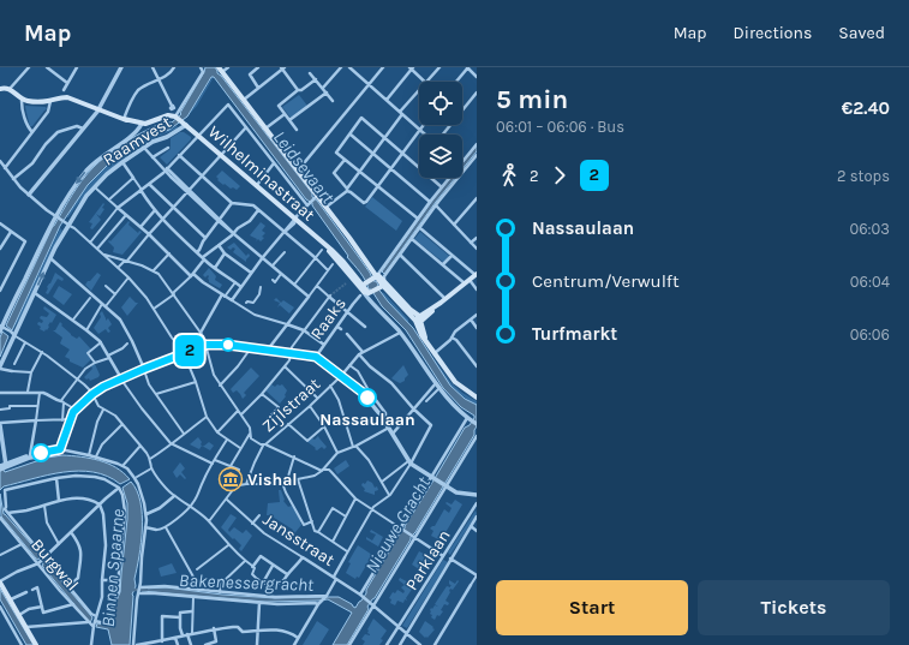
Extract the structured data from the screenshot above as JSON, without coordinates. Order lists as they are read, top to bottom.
{
  "streets": {
    "main road": ["Wilhelminastraat"],
    "street": [
      "Raamvest",
      "Raaks",
      "Zijlstraat",
      "Jansstraat",
      "Parklaan",
      "Burgwal"
    ]
  },
  "crossings": [
    ["Raamvest", "Wilhelminastraat"],
    ["Jansstraat", "Parklaan"]
  ],
  "water": [
    "Leidsevaart",
    "Nieuwe Gracht",
    "Binnen Spaarne",
    "Bakenessergracht"
  ],
  "places": {
    "other": ["Nassaulaan"],
    "museum": ["Vishal"]
  },
  "lines": ["bus line 2"],
  "page": {
    "header": "Map",
    "nav": ["Map", "Directions", "Saved"],
    "on_map": "2",
    "heading": ["5 min", "06:01 – 06:06 · Bus", "€2.40"],
    "legs": ["2", "2", "2 stops"],
    "list": [
      {
        "name": "Nassaulaan",
        "value": "06:03"
      },
      {
        "name": "Centrum/Verwulft",
        "value": "06:04"
      },
      {
        "name": "Turfmarkt",
        "value": "06:06"
      }
    ],
    "buttons": ["Start", "Tickets"]
  }
}
